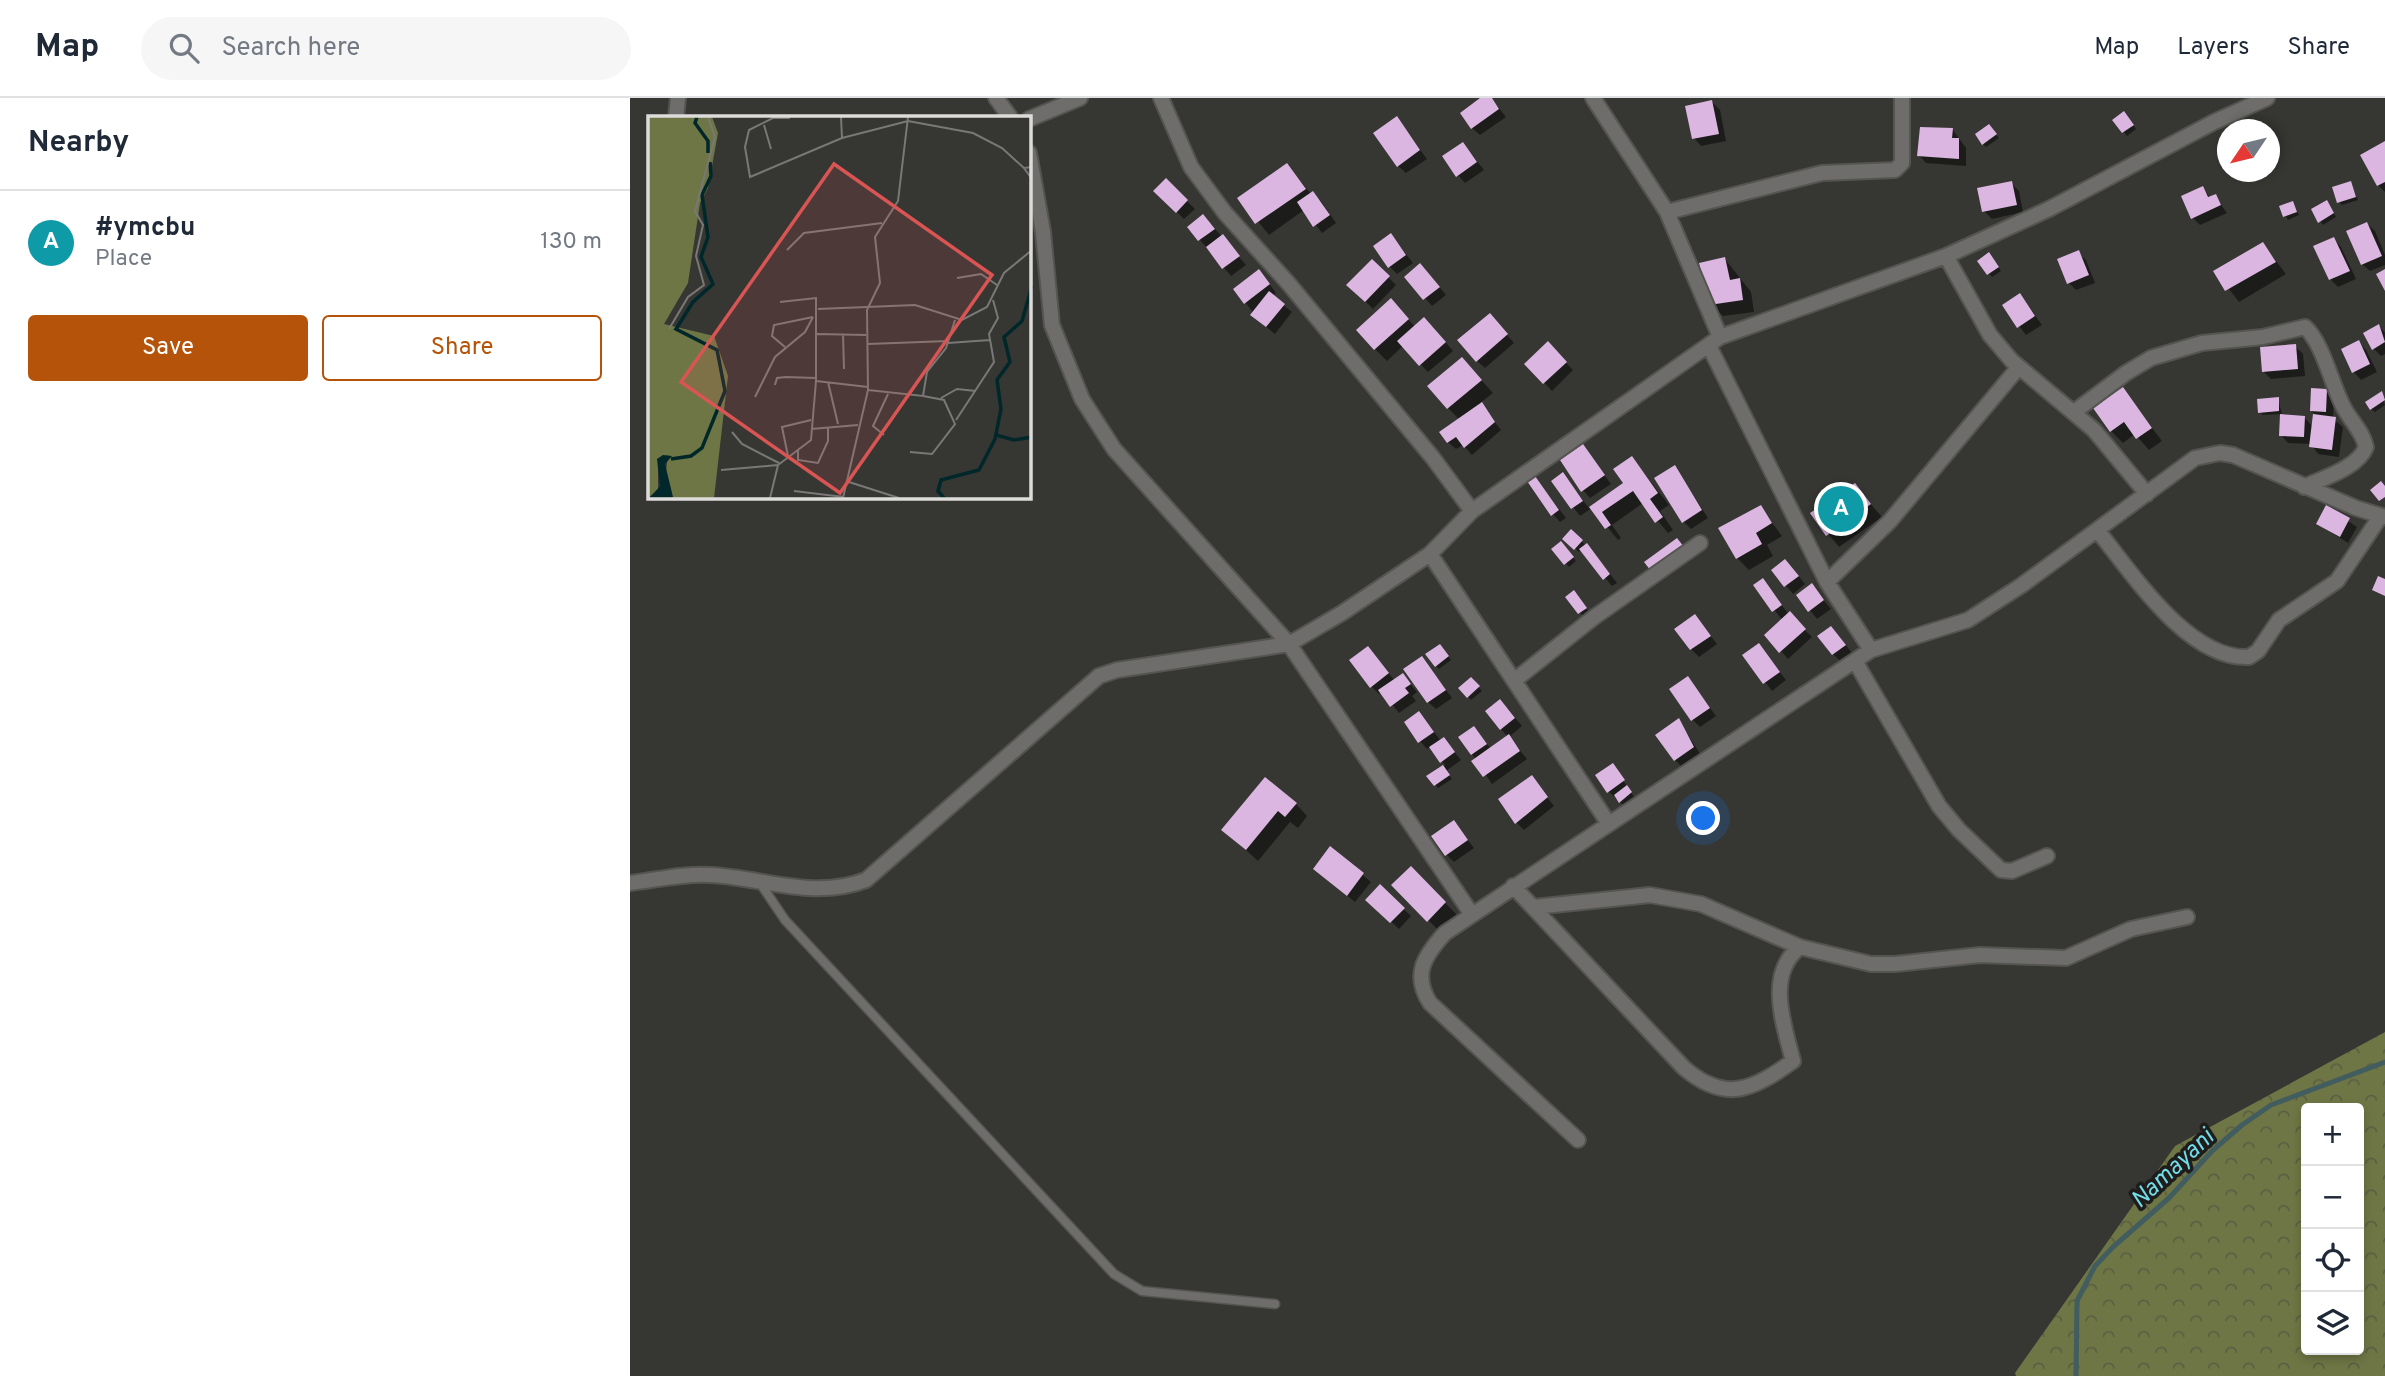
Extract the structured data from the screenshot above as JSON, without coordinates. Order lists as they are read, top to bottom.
{
  "water": ["Namayani"],
  "north": "bottom left",
  "page": {
    "header": "Map",
    "search": "Search here",
    "nav": ["Map", "Layers", "Share"],
    "heading": "Nearby",
    "list": [
      {
        "mark": "A",
        "name": "#ymcbu",
        "note": "Place",
        "value": "130 m"
      }
    ],
    "buttons": ["Save", "Share"],
    "pins": "A",
    "map_buttons": ["+", "−"]
  }
}
